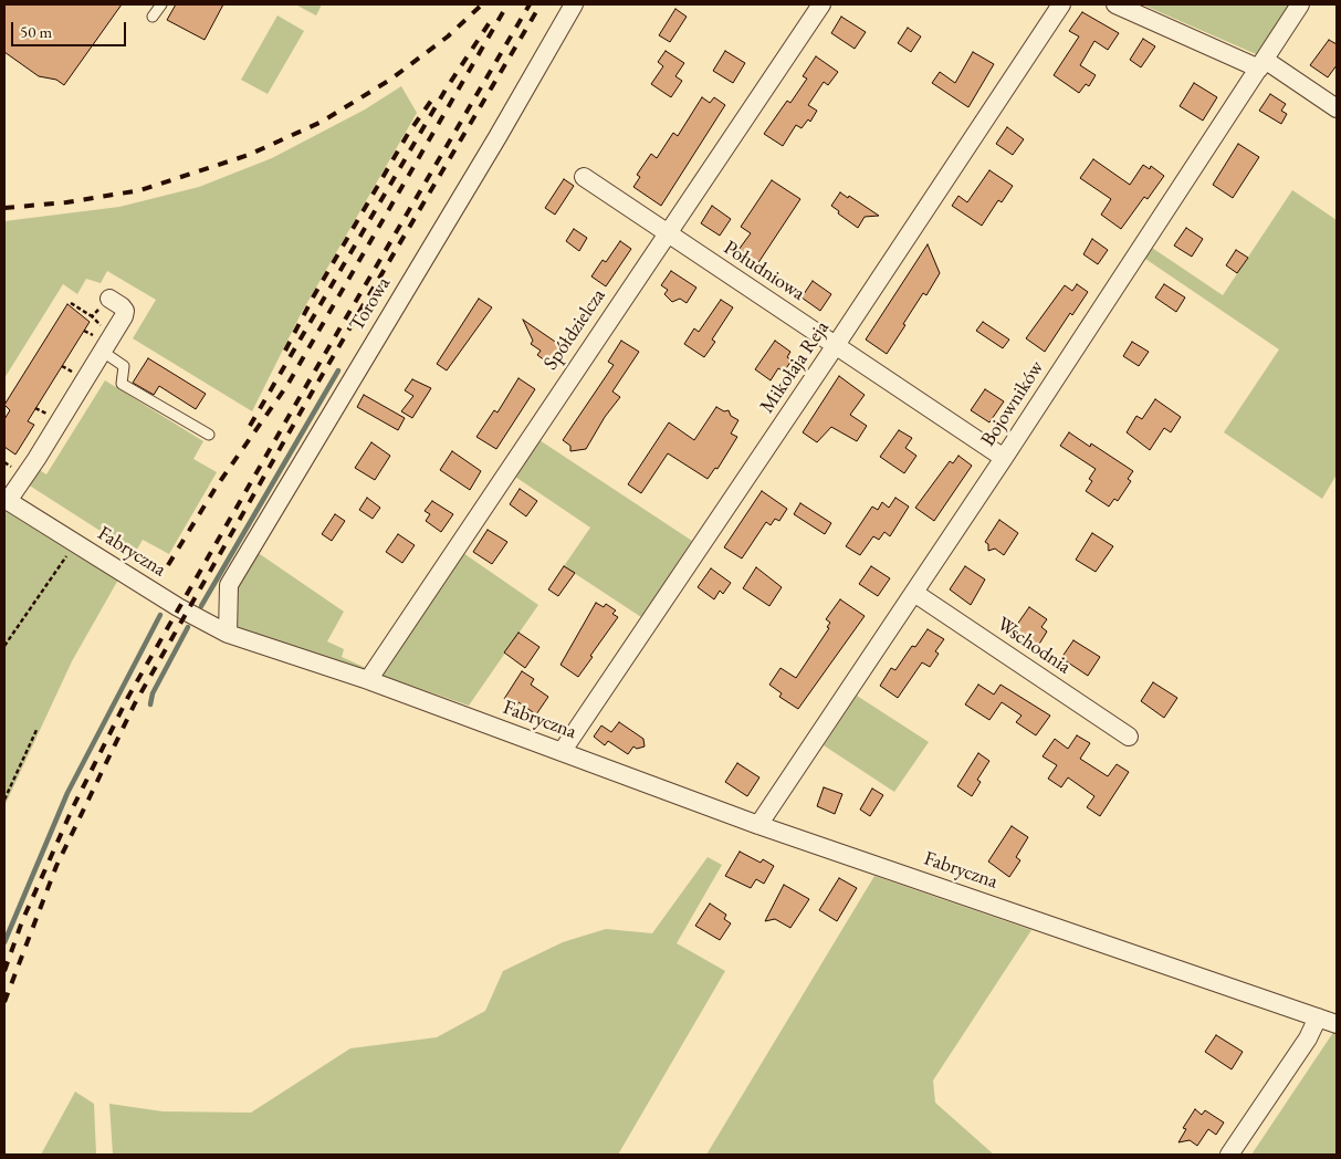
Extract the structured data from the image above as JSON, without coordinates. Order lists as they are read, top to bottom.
{
  "streets": {
    "street": [
      "Południowa",
      "Torowa",
      "Spółdzielcza",
      "Mikołaja Reja",
      "Bojowników",
      "Fabryczna",
      "Wschodnia"
    ]
  },
  "crossings": [
    ["Południowa", "Spółdzielcza"],
    ["Południowa", "Mikołaja Reja"],
    ["Południowa", "Bojowników"],
    ["Torowa", "Fabryczna"],
    ["Spółdzielcza", "Fabryczna"],
    ["Mikołaja Reja", "Fabryczna"],
    ["Bojowników", "Fabryczna"],
    ["Bojowników", "Wschodnia"]
  ],
  "scale_bar": "50 m"
}
